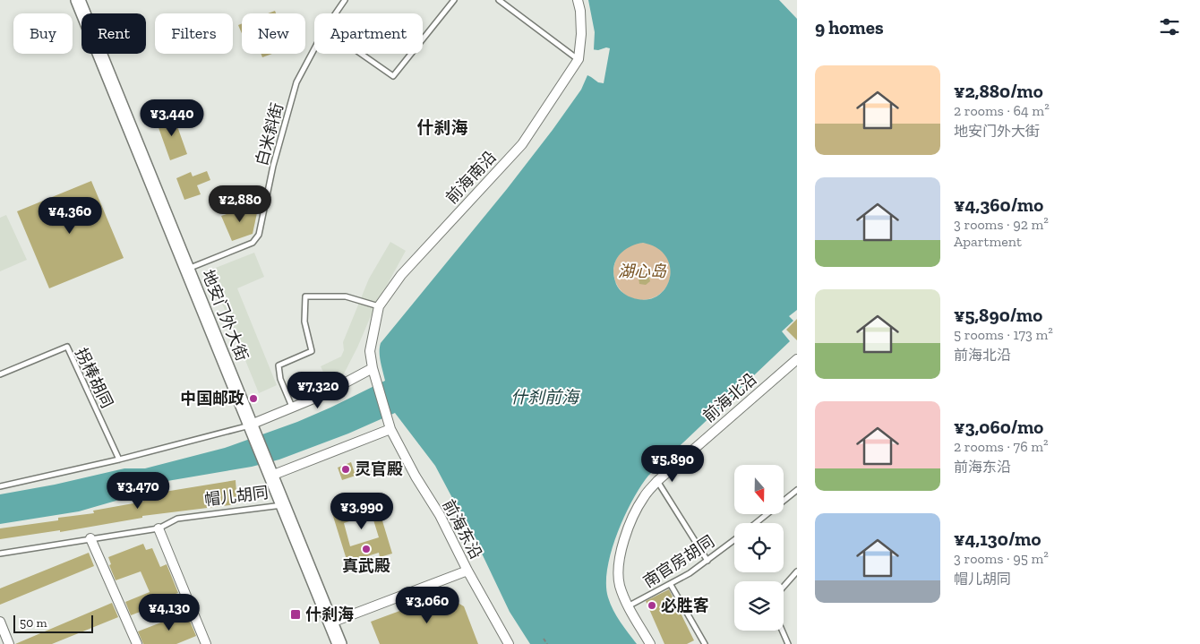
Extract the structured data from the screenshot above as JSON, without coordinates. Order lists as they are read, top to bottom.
{
  "streets": {
    "main road": ["地安门外大街"],
    "street": ["前海南沿", "前海北沿", "前海东沿"],
    "lane": [
      "白米斜街",
      "拐棒胡同",
      "帽儿胡同",
      "南官房胡同"
    ]
  },
  "crossings": [
    ["白米斜街", "地安门外大街"],
    ["前海南沿", "前海东沿"],
    ["地安门外大街", "帽儿胡同"],
    ["前海北沿", "南官房胡同"]
  ],
  "districts": ["什刹海"],
  "water": ["什刹前海"],
  "parks": ["湖心岛"],
  "places": {
    "other": [
      "中国邮政",
      "灵官殿",
      "真武殿",
      "必胜客"
    ],
    "transit": ["什刹海"]
  },
  "scale_bar": "50 m",
  "north": "bottom",
  "page": {
    "heading": "9 homes",
    "chip": [
      "Buy",
      "Rent",
      "Filters",
      "New",
      "Apartment"
    ],
    "list": [
      {
        "name": "¥2,880/mo",
        "note": "2 rooms · 64 m² · 地安门外大街"
      },
      {
        "name": "¥4,360/mo",
        "note": "3 rooms · 92 m² · Apartment"
      },
      {
        "name": "¥5,890/mo",
        "note": "5 rooms · 173 m² · 前海北沿"
      },
      {
        "name": "¥3,060/mo",
        "note": "2 rooms · 76 m² · 前海东沿"
      },
      {
        "name": "¥4,130/mo",
        "note": "3 rooms · 95 m² · 帽儿胡同"
      }
    ],
    "price": [
      "¥3,440",
      "¥2,880",
      "¥4,360",
      "¥7,320",
      "¥5,890",
      "¥3,470",
      "¥3,990",
      "¥3,060",
      "¥4,130"
    ],
    "scale": "50 m"
  }
}
